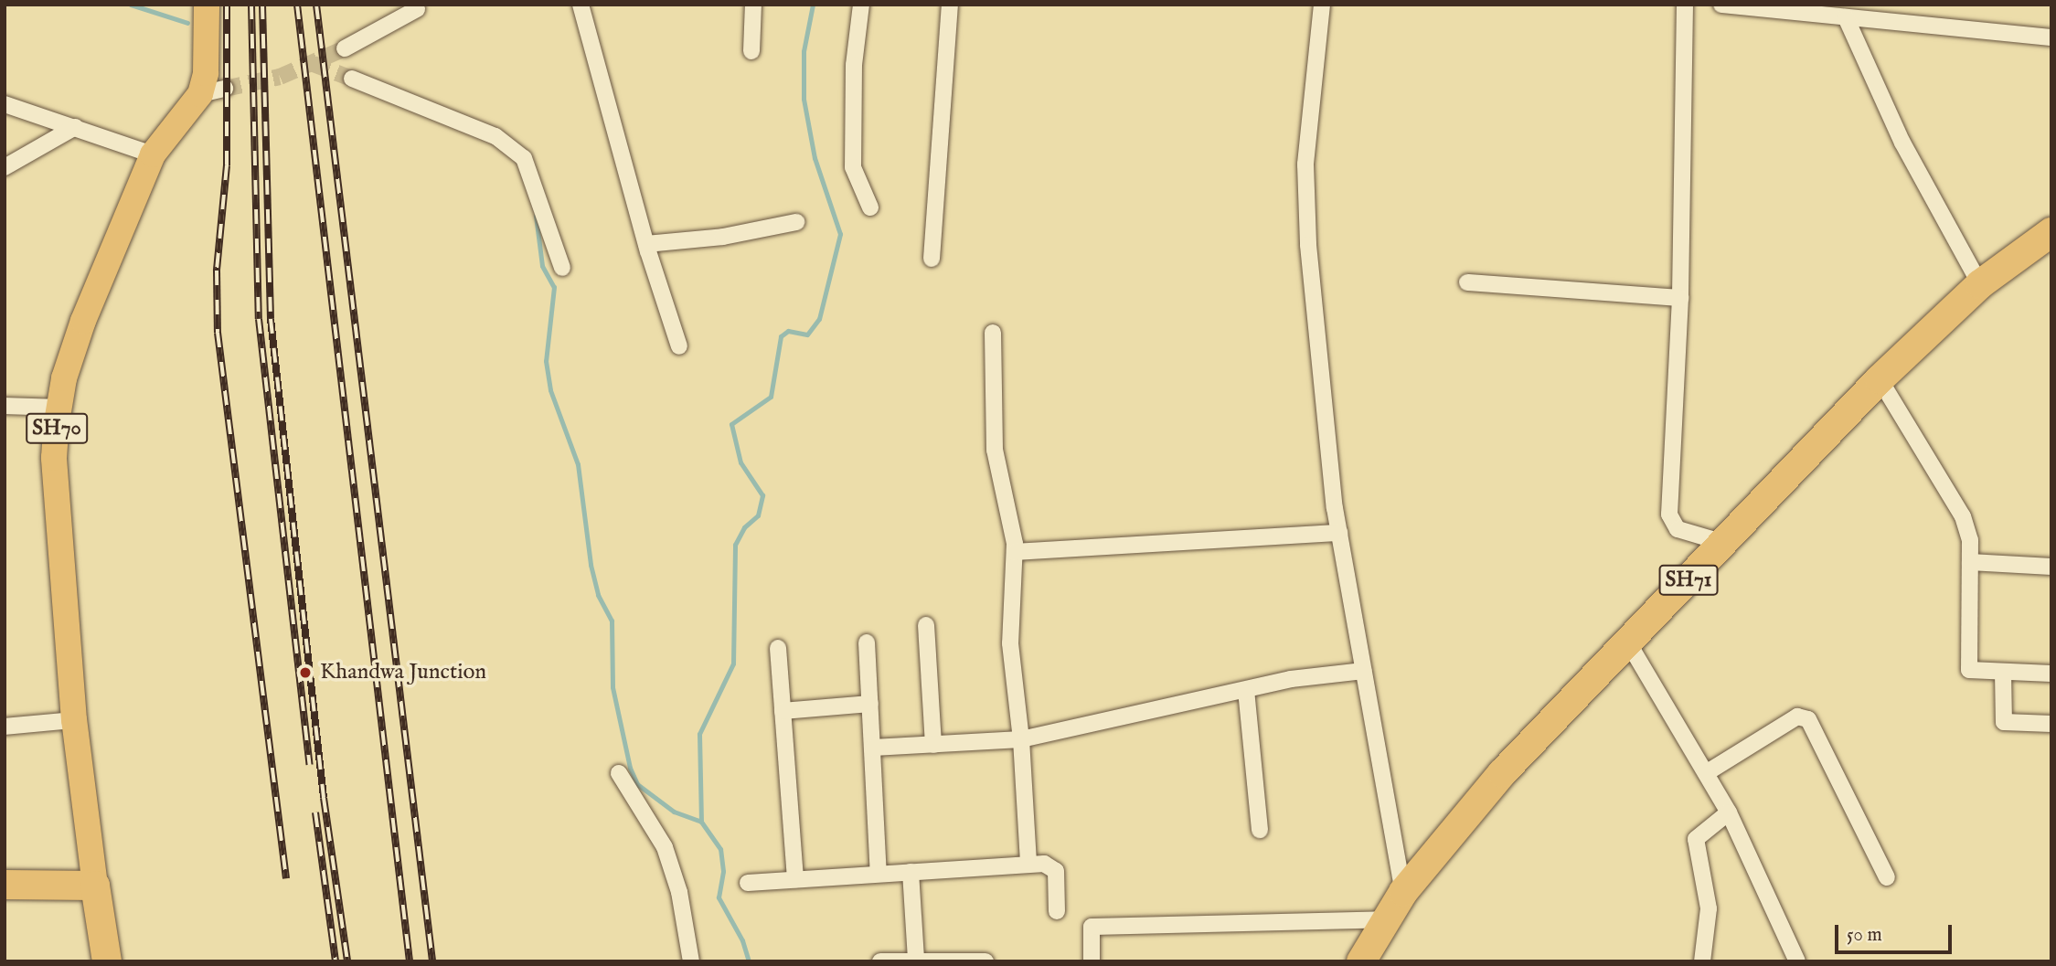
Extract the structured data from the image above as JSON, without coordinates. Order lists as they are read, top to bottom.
{
  "streets": {
    "highway": ["SH70", "SH71"]
  },
  "places": ["Khandwa Junction"],
  "scale_bar": "50 m"
}
